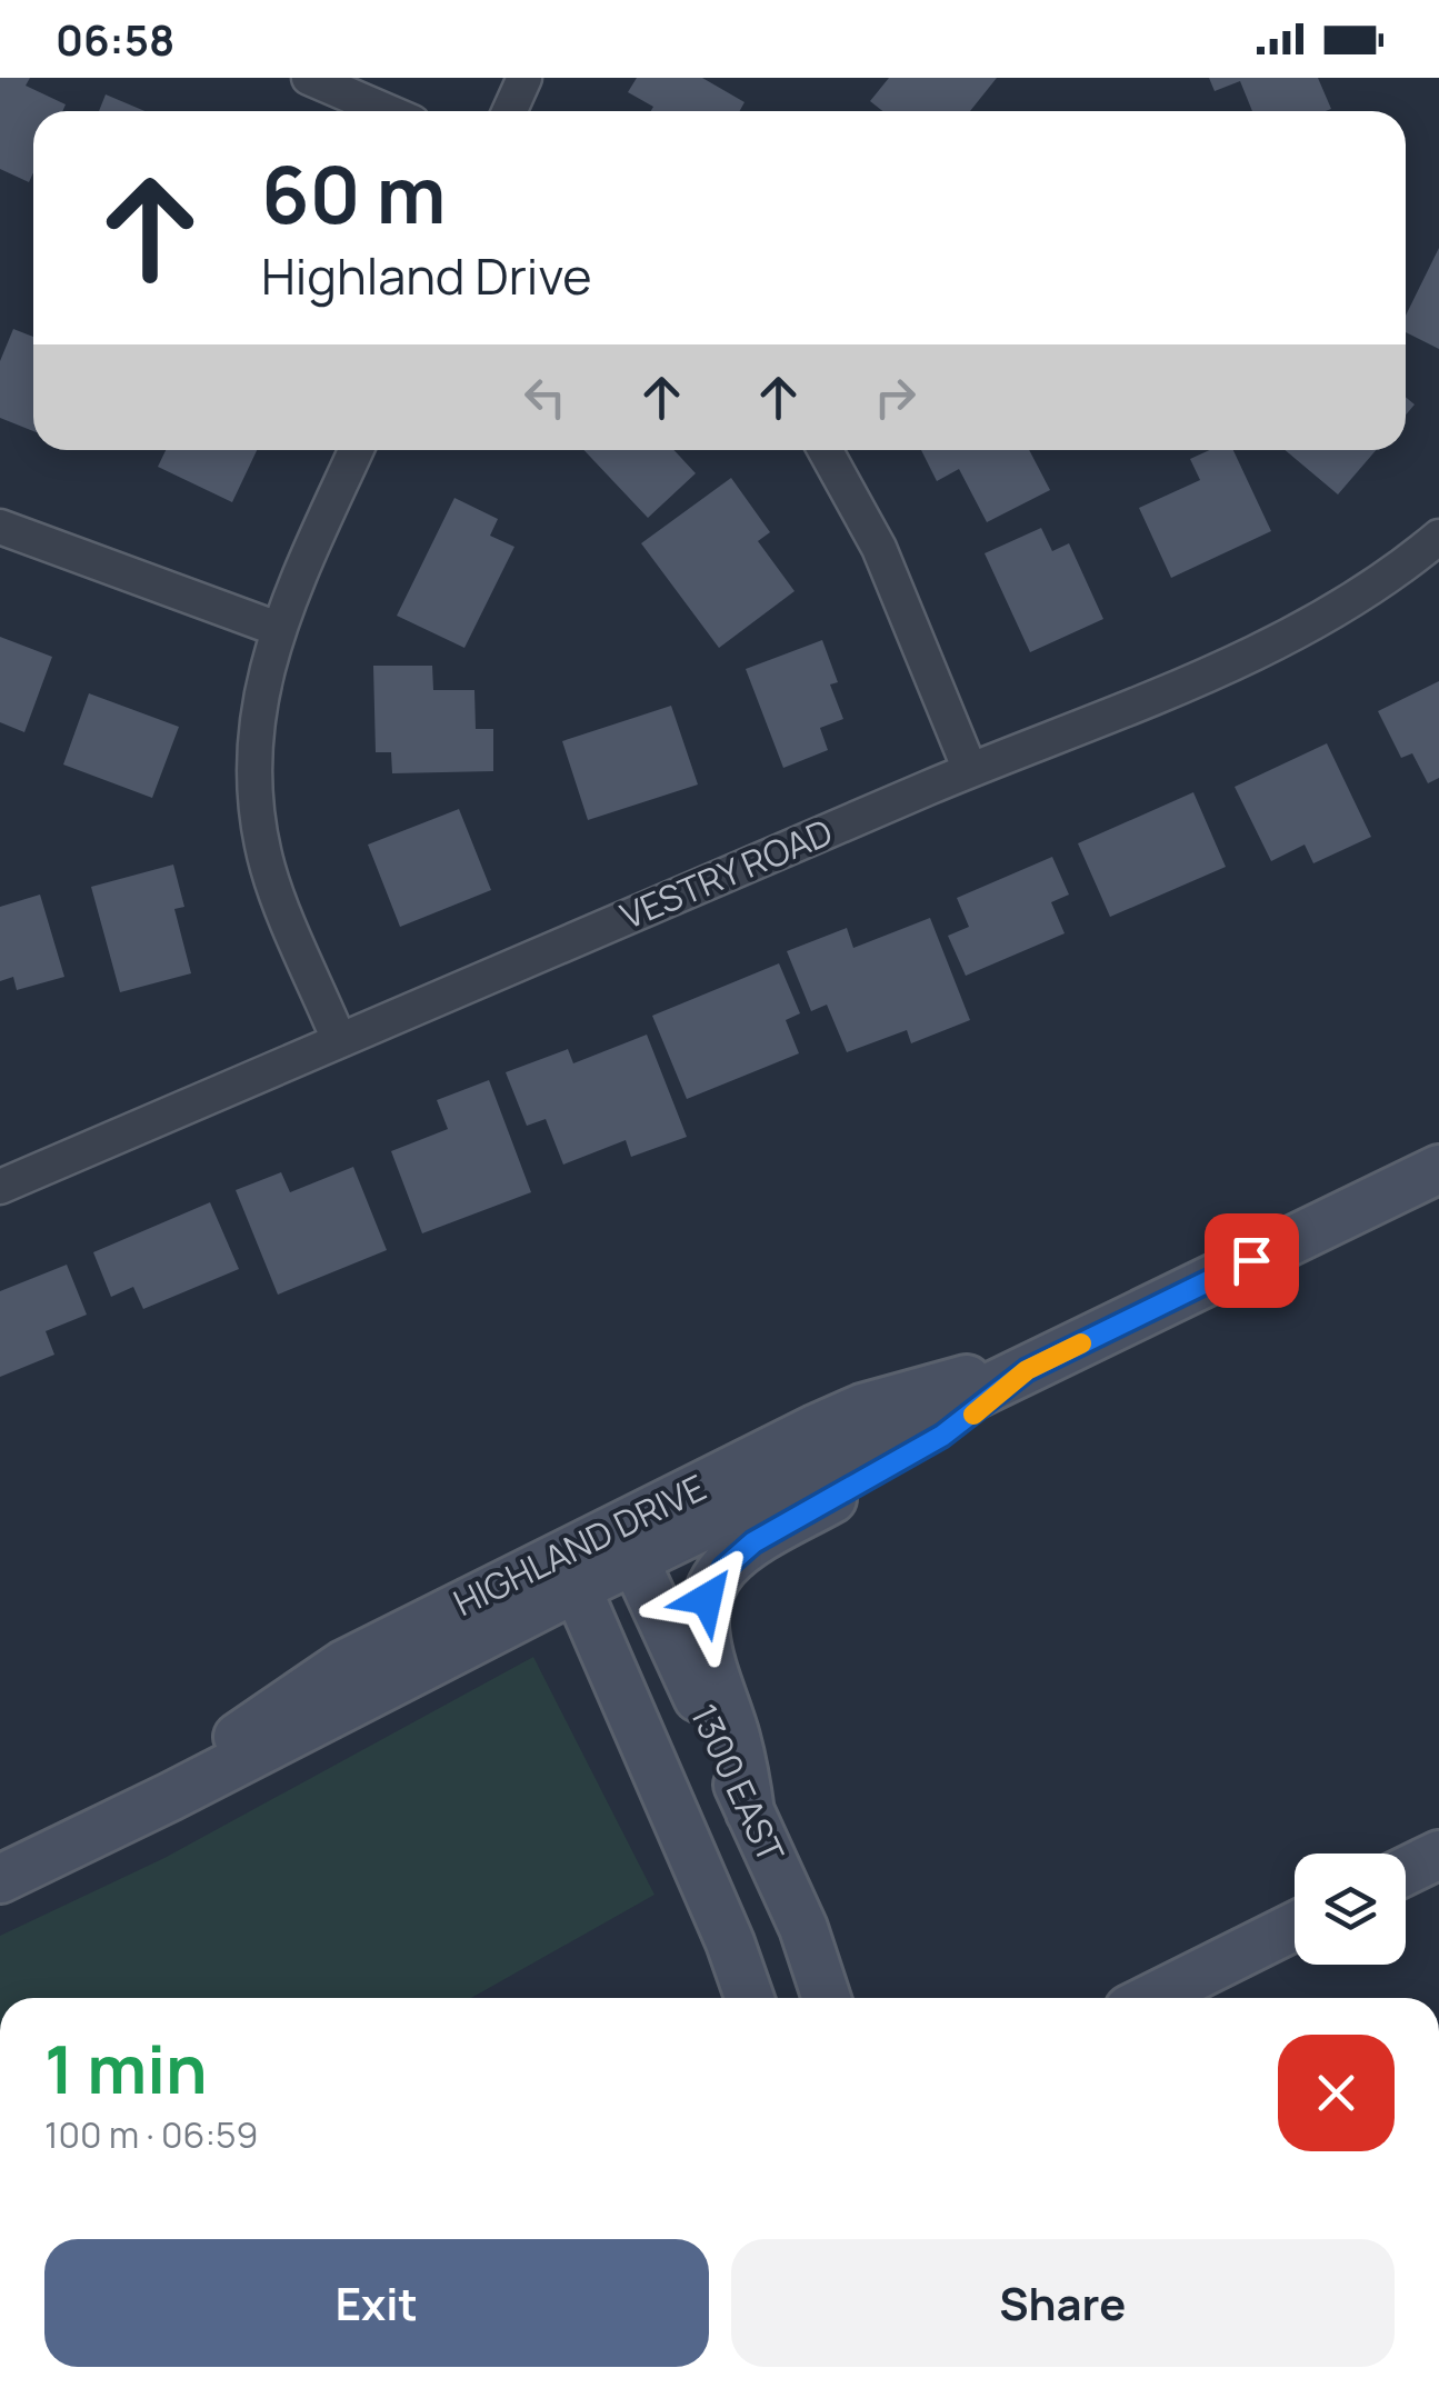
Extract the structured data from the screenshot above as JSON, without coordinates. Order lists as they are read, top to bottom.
{
  "streets": {
    "main road": ["HIGHLAND DRIVE", "1300 EAST"],
    "street": ["VESTRY ROAD"]
  },
  "crossings": [
    ["HIGHLAND DRIVE", "1300 EAST"]
  ],
  "page": {
    "status": "06:58",
    "turn": ["60 m", "Highland Drive"],
    "heading": ["1 min", "100 m · 06:59"],
    "buttons": ["Exit", "Share"]
  }
}
